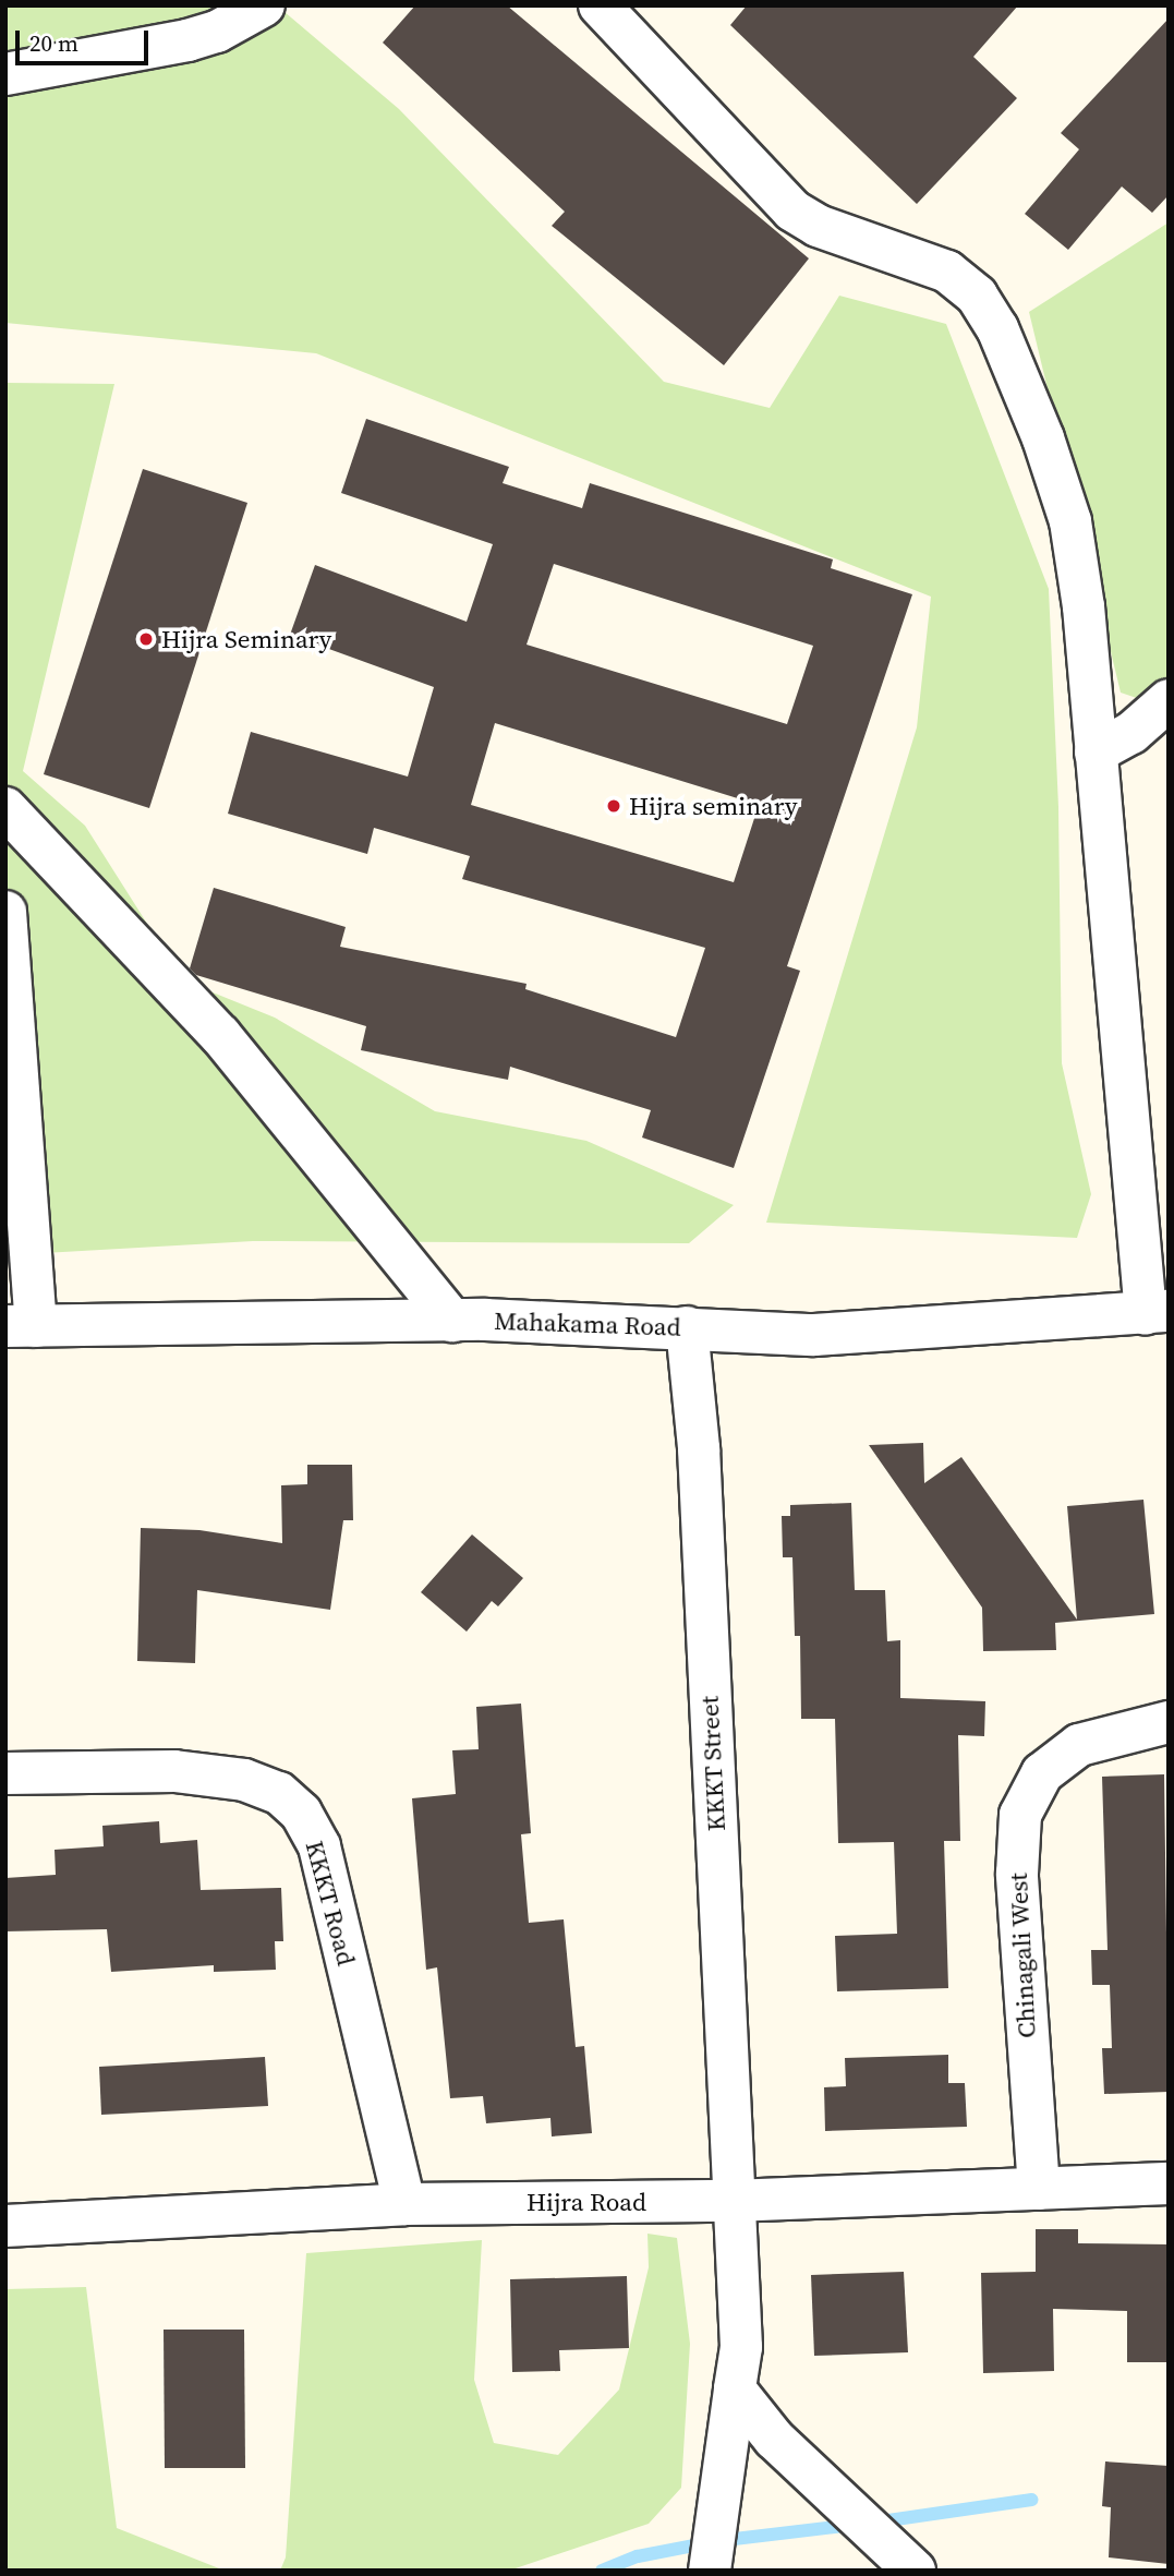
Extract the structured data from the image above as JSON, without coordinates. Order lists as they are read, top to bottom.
{
  "streets": {
    "street": [
      "Mahakama Road",
      "KKKT Street",
      "KKKT Road",
      "Chinagali West",
      "Hijra Road"
    ]
  },
  "crossings": [
    ["Mahakama Road", "KKKT Street"],
    ["KKKT Street", "Hijra Road"],
    ["KKKT Road", "Hijra Road"],
    ["Chinagali West", "Hijra Road"]
  ],
  "places": ["Hijra Seminary", "Hijra seminary"],
  "scale_bar": "20 m"
}
